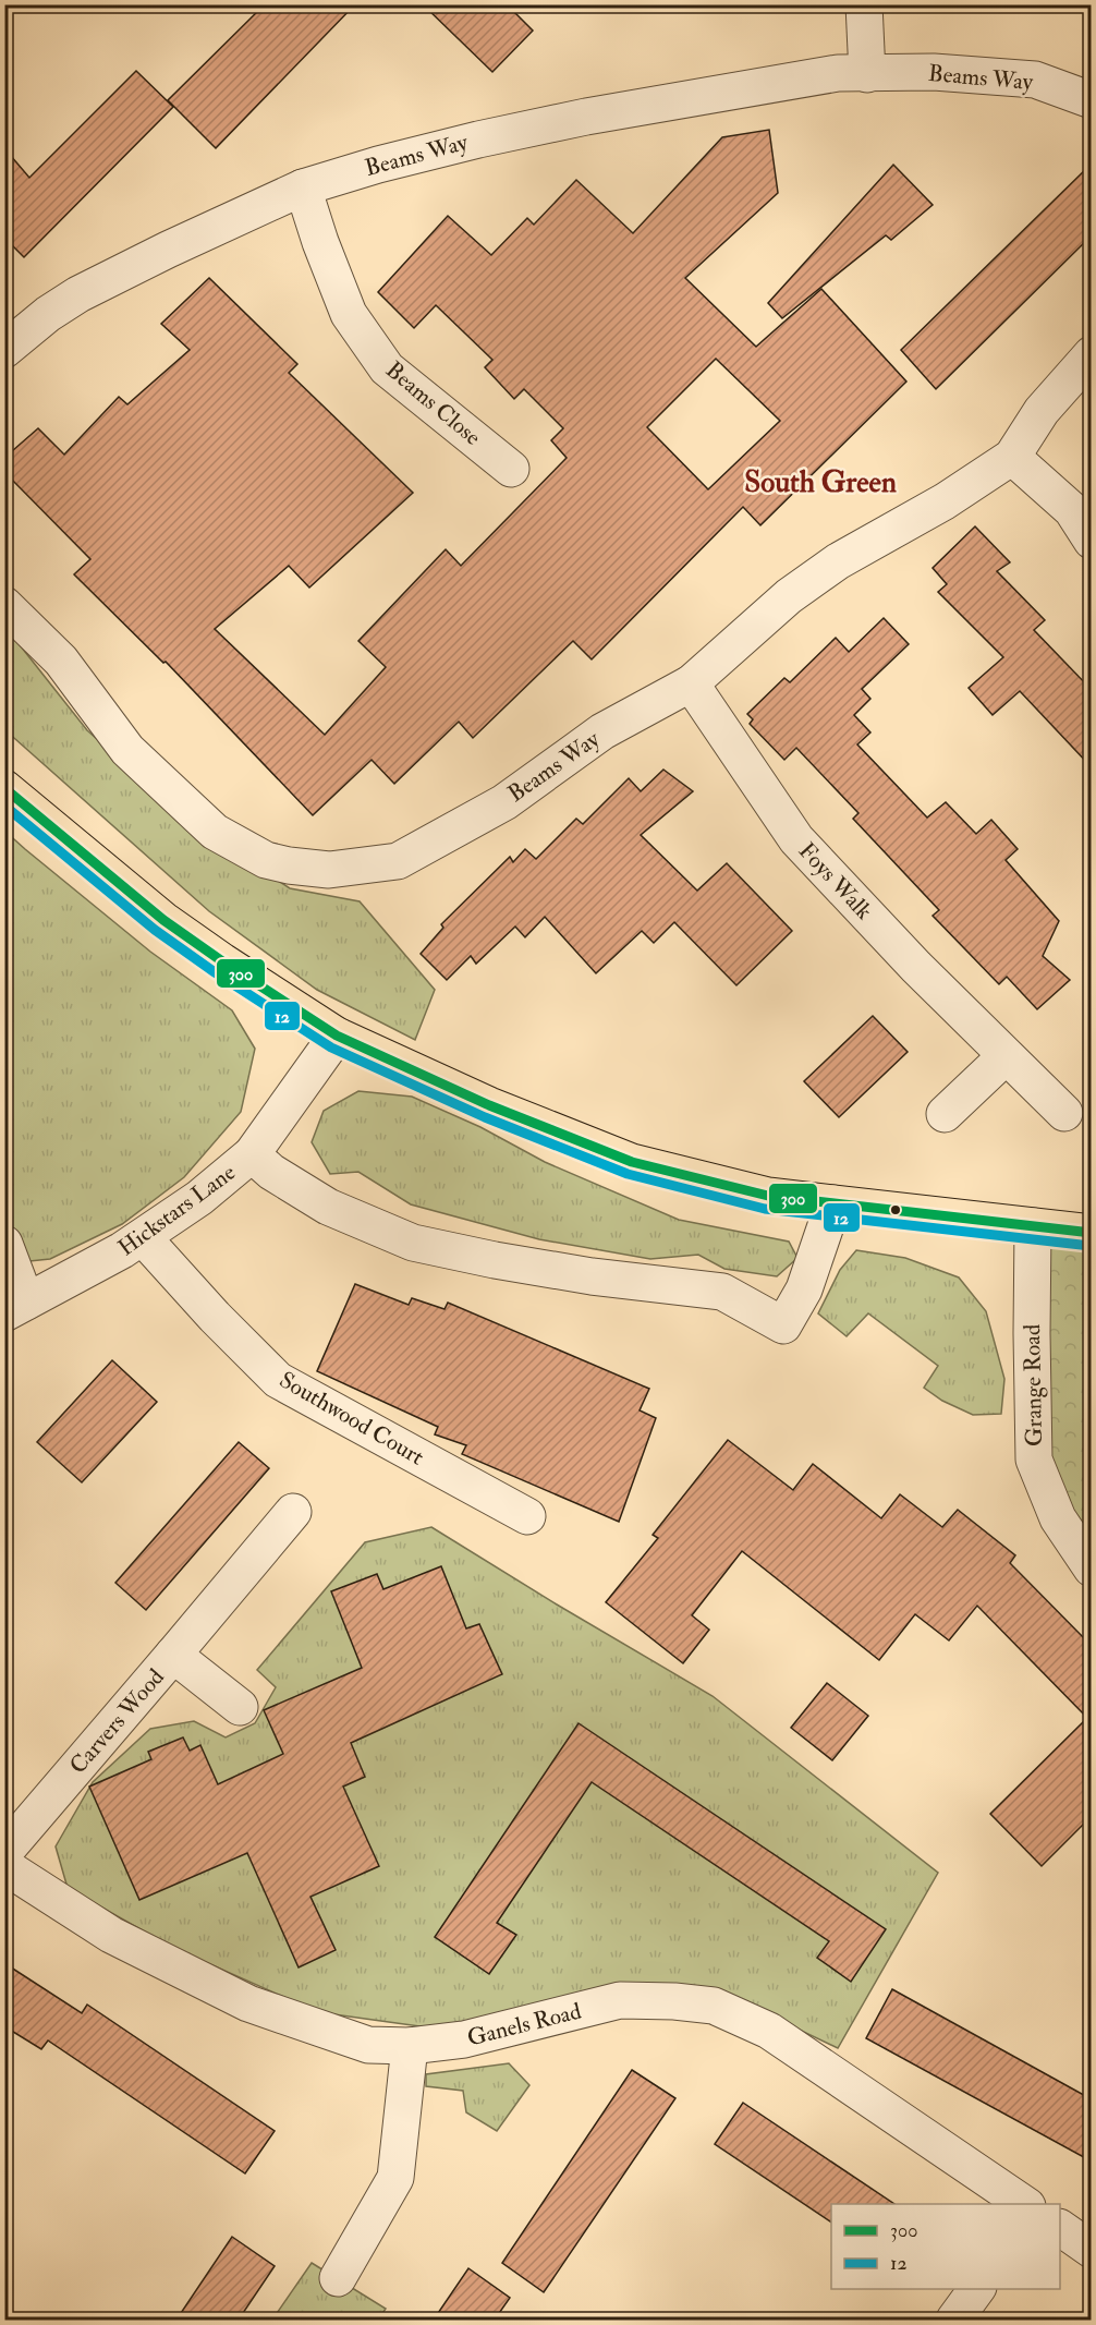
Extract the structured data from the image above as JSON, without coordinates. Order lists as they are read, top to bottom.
{
  "streets": {
    "street": [
      "Beams Way",
      "Beams Close",
      "Foys Walk",
      "Hickstars Lane",
      "Grange Road",
      "Southwood Court",
      "Carvers Wood",
      "Ganels Road"
    ]
  },
  "crossings": [
    ["Beams Way", "Beams Close"],
    ["Beams Way", "Foys Walk"],
    ["Hickstars Lane", "Southwood Court"]
  ],
  "districts": ["South Green"],
  "lines": ["transit line 300", "transit line 12"],
  "legend": ["300", "12"]
}
